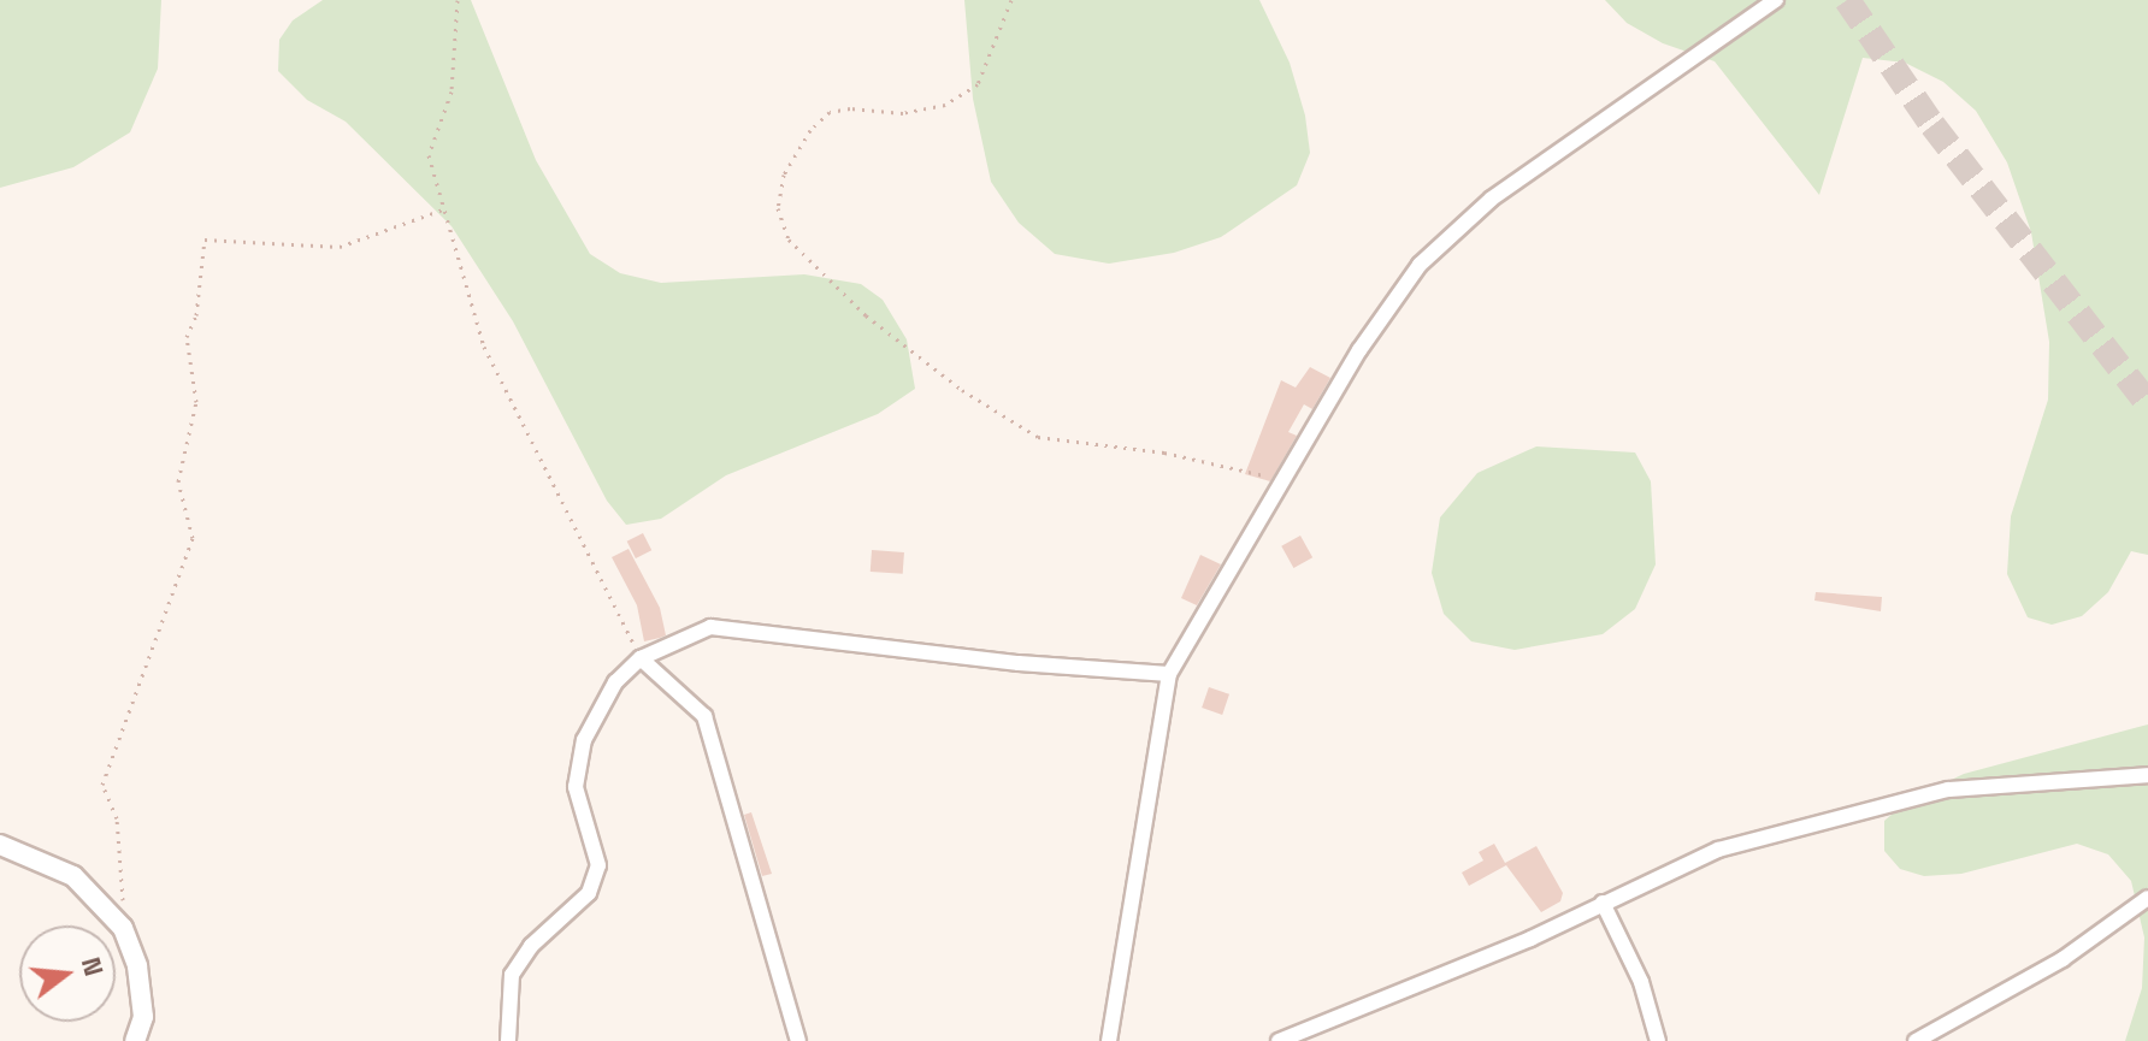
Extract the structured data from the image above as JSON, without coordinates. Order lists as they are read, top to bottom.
{
  "north": "right"
}
